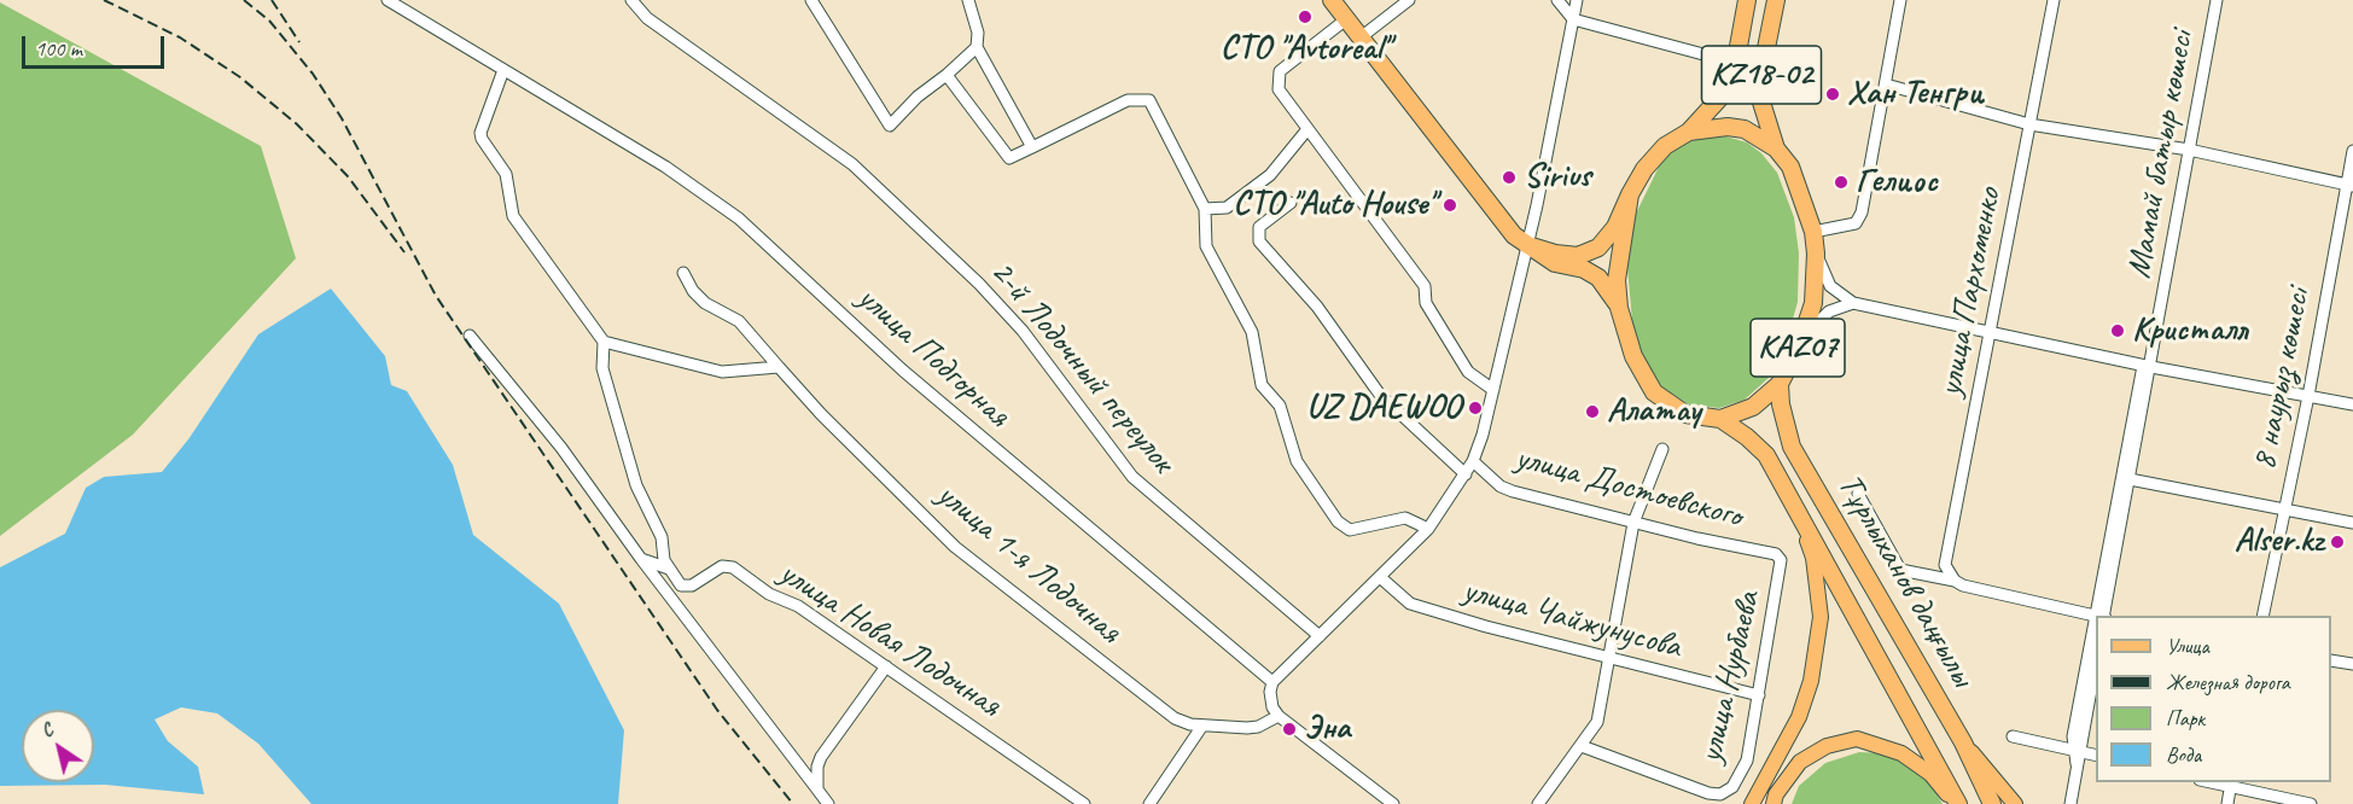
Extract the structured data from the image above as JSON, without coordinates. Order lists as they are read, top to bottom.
{
  "streets": {
    "highway": ["KZ18-02", "KAZ07", "Тұрлыханов даңғылы"],
    "street": [
      "Мамай батыр көшесі",
      "улица Пархоменко",
      "улица Подгорная",
      "2-й Лодочный переулок",
      "8 наурыз көшесі",
      "улица Достоевского",
      "улица 1-я Лодочная",
      "улица Чайжунусова",
      "улица Новая Лодочная",
      "улица Нурбаева"
    ]
  },
  "crossings": [
    ["KZ18-02", "KAZ07"],
    ["KZ18-02", "Тұрлыханов даңғылы"],
    ["KAZ07", "Тұрлыханов даңғылы"],
    ["улица Достоевского", "улица Нурбаева"],
    ["улица Чайжунусова", "улица Нурбаева"]
  ],
  "places": [
    "СТО \"Avtoreal\"",
    "Хан Тенгри",
    "Sirius",
    "Гелиос",
    "СТО \"Auto House\"",
    "Кристалл",
    "UZ DAEWOO",
    "Алатау",
    "Alser.kz",
    "Эна"
  ],
  "legend": [
    "Улица",
    "Железная дорога",
    "Парк",
    "Вода"
  ],
  "scale_bar": "100 m",
  "north": "top left"
}
